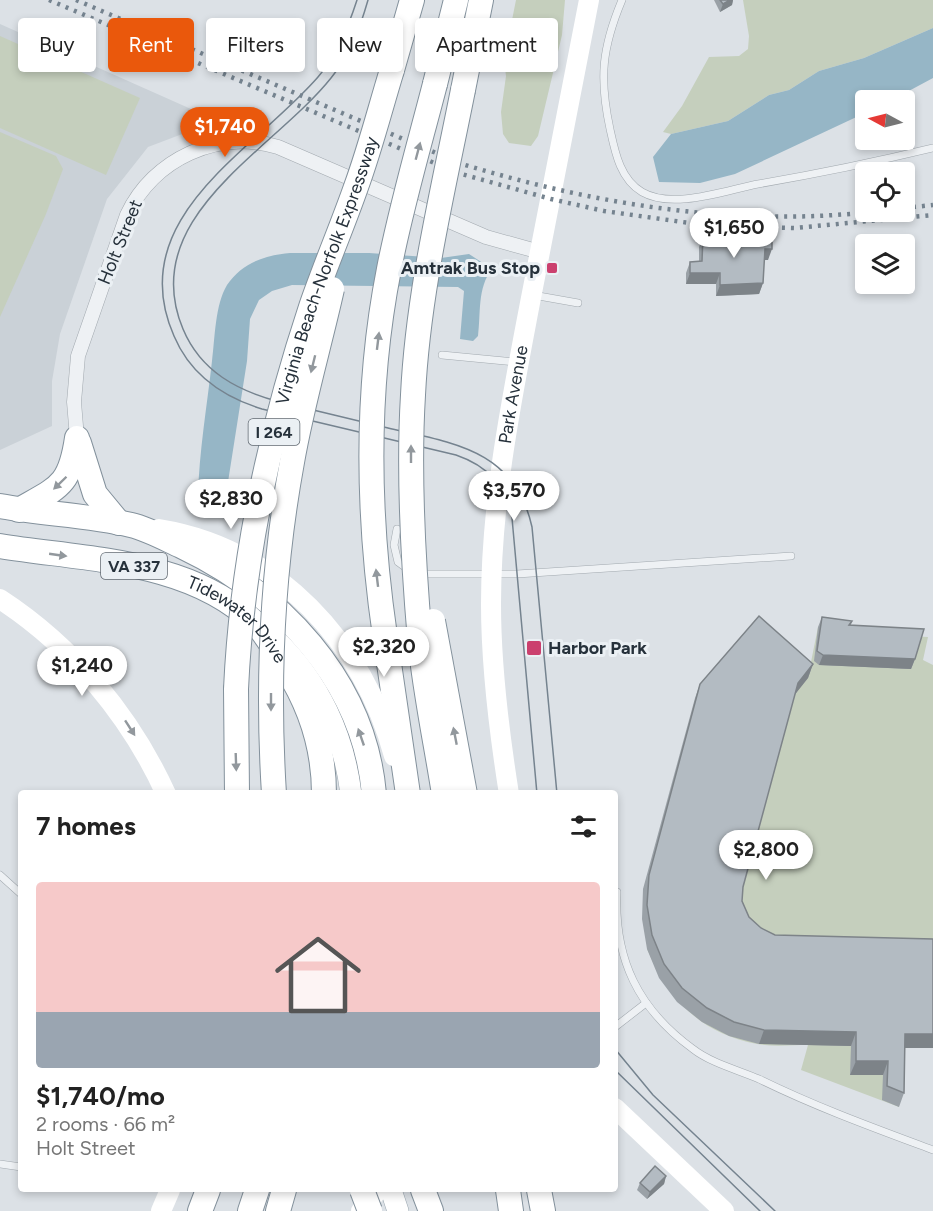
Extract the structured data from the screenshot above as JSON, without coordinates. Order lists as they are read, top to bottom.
{
  "streets": {
    "highway": [
      "Virginia Beach-Norfolk Expressway",
      "I 264",
      "VA 337",
      "Tidewater Drive"
    ],
    "main road": ["Park Avenue"],
    "street": ["Holt Street"]
  },
  "crossings": [
    ["Holt Street", "Park Avenue"],
    ["VA 337", "Tidewater Drive"]
  ],
  "places": {
    "transit": ["Amtrak Bus Stop", "Harbor Park"]
  },
  "north": "left",
  "page": {
    "chip": [
      "Buy",
      "Rent",
      "Filters",
      "New",
      "Apartment"
    ],
    "price": [
      "$1,740",
      "$1,650",
      "$3,570",
      "$2,830",
      "$2,320",
      "$1,240",
      "$2,800"
    ],
    "heading": "7 homes",
    "list": [
      {
        "name": "$1,740/mo",
        "note": "2 rooms · 66 m² · Holt Street"
      }
    ]
  }
}
